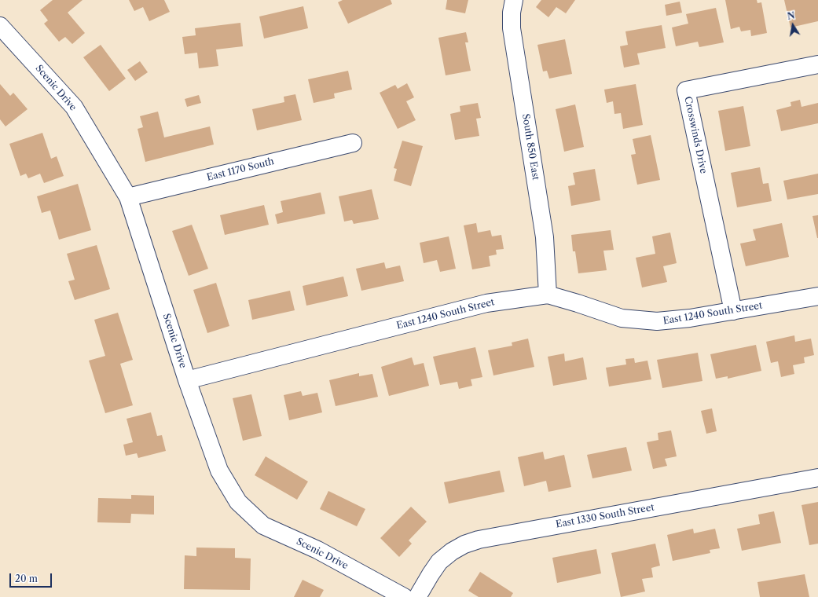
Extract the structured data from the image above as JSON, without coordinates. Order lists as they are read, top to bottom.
{
  "streets": {
    "street": [
      "Scenic Drive",
      "Crosswinds Drive",
      "South 850 East",
      "East 1170 South",
      "East 1240 South Street",
      "East 1330 South Street"
    ]
  },
  "crossings": [
    ["Scenic Drive", "East 1170 South"],
    ["Scenic Drive", "East 1240 South Street"],
    ["Crosswinds Drive", "East 1240 South Street"],
    ["South 850 East", "East 1240 South Street"]
  ],
  "scale_bar": "20 m",
  "north": "top"
}
